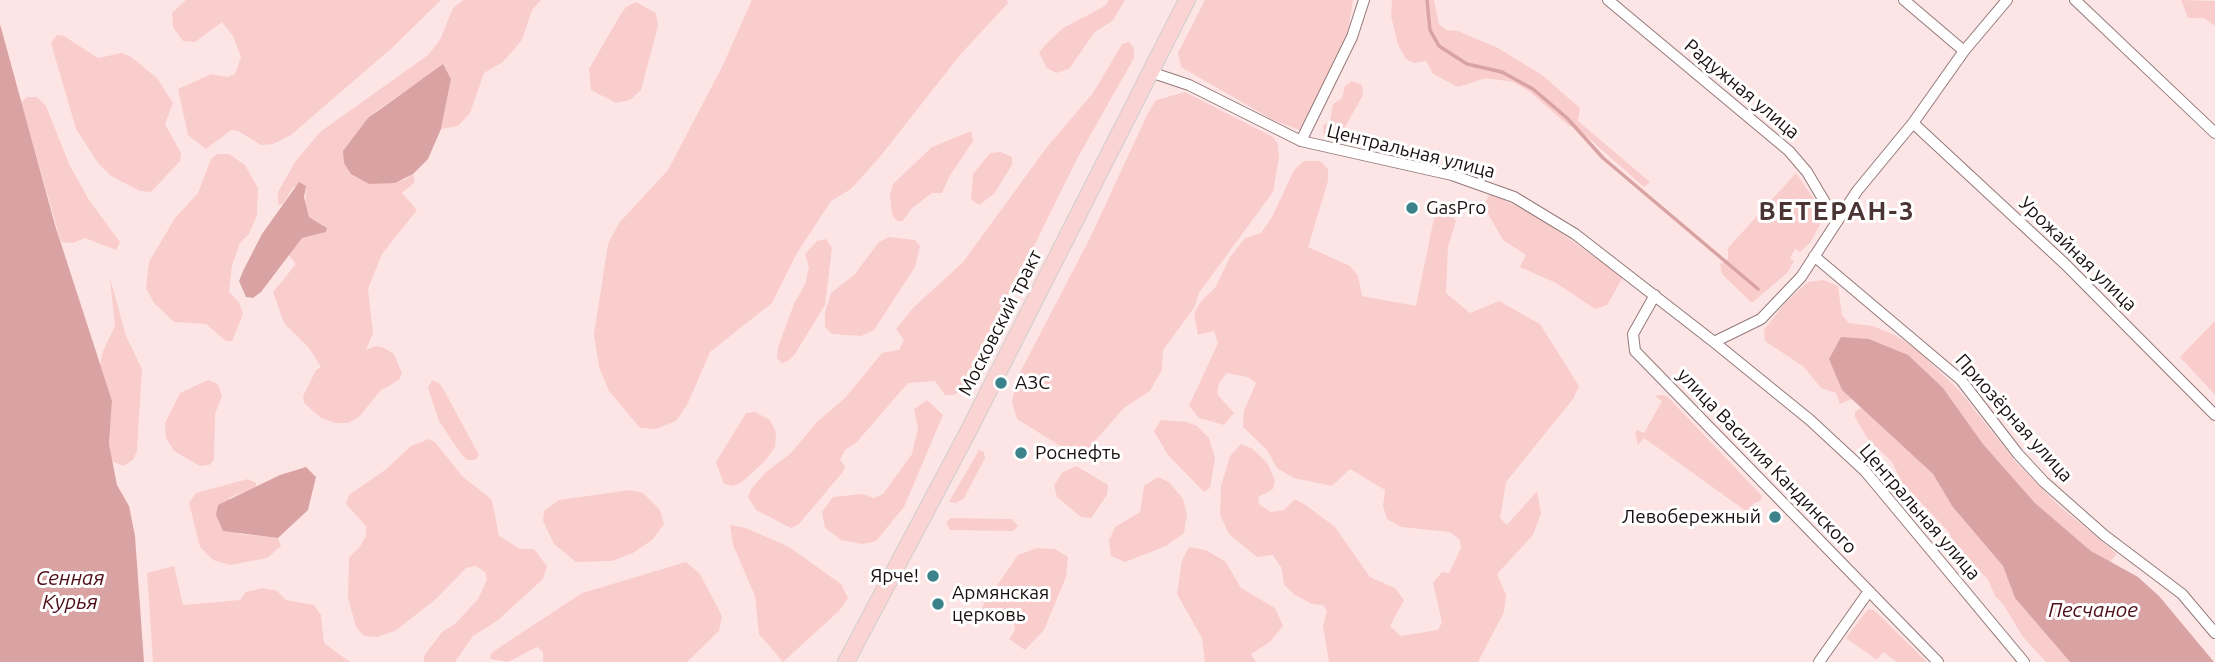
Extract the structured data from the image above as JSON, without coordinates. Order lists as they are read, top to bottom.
{
  "streets": {
    "highway": ["Московский тракт"],
    "street": [
      "Радужная улица",
      "Центральная улица",
      "Урожайная улица",
      "Приозёрная улица",
      "улица Василия Кандинского"
    ]
  },
  "crossings": [
    ["Центральная улица", "Московский тракт"],
    ["Центральная улица", "улица Василия Кандинского"]
  ],
  "districts": ["ВЕТЕРАН-3"],
  "water": ["Сенная Курья", "Песчаное"],
  "places": [
    "GasPro",
    "АЗС",
    "Роснефть",
    "Левобережный",
    "Ярче!",
    "Армянская церковь"
  ]
}
